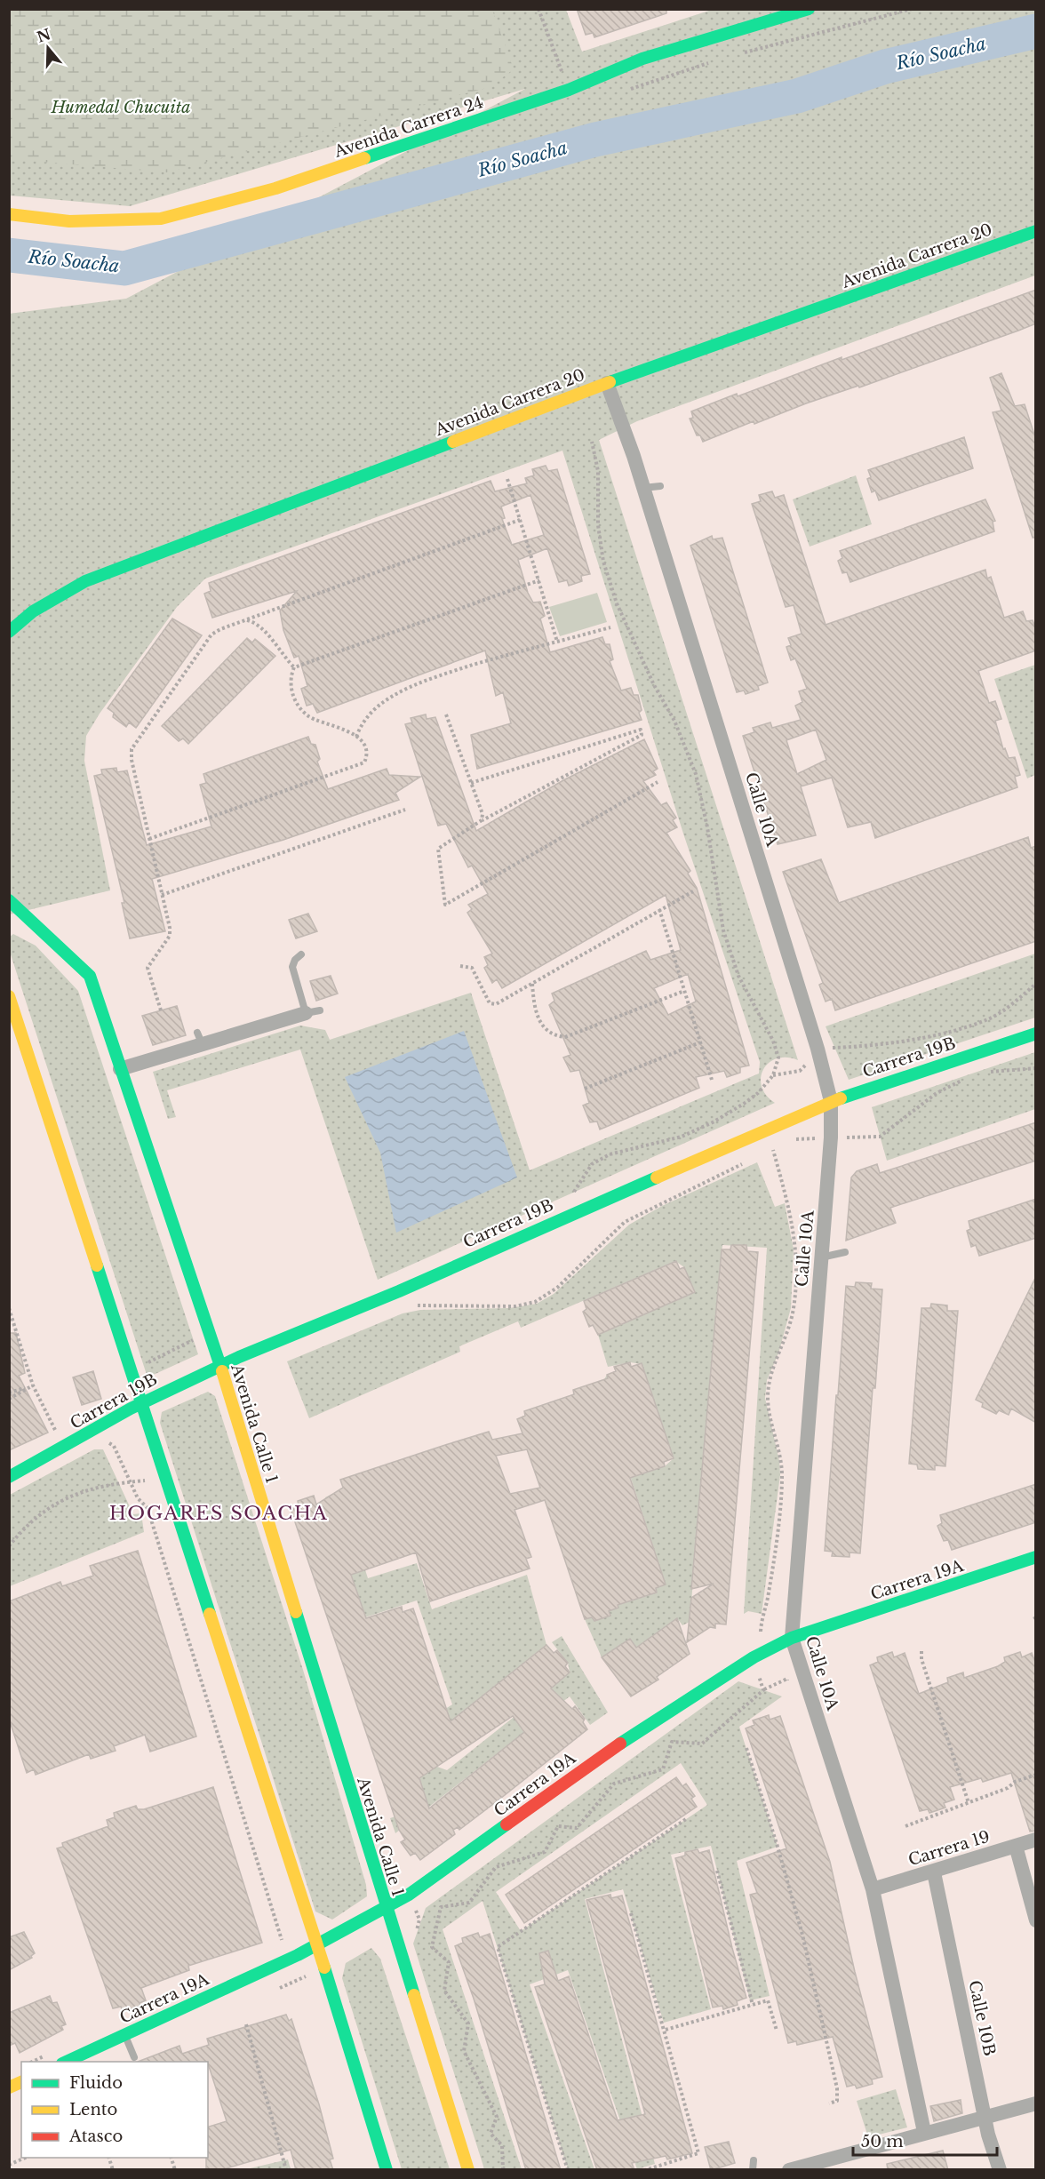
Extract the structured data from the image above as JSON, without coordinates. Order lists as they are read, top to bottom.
{
  "streets": {
    "main road": [
      "Avenida Carrera 24",
      "Avenida Carrera 20",
      "Carrera 19B",
      "Avenida Calle 1",
      "Carrera 19A"
    ],
    "street": ["Calle 10A", "Carrera 19", "Calle 10B"]
  },
  "crossings": [
    ["Avenida Carrera 20", "Calle 10A"],
    ["Calle 10A", "Carrera 19B"],
    ["Calle 10A", "Carrera 19A"],
    ["Calle 10A", "Carrera 19"],
    ["Carrera 19B", "Avenida Calle 1"],
    ["Avenida Calle 1", "Carrera 19A"],
    ["Carrera 19", "Calle 10B"]
  ],
  "districts": ["HOGARES SOACHA"],
  "water": ["Río Soacha"],
  "parks": ["Humedal Chucuita"],
  "legend": ["Fluido", "Lento", "Atasco"],
  "scale_bar": "50 m",
  "north": "top"
}
